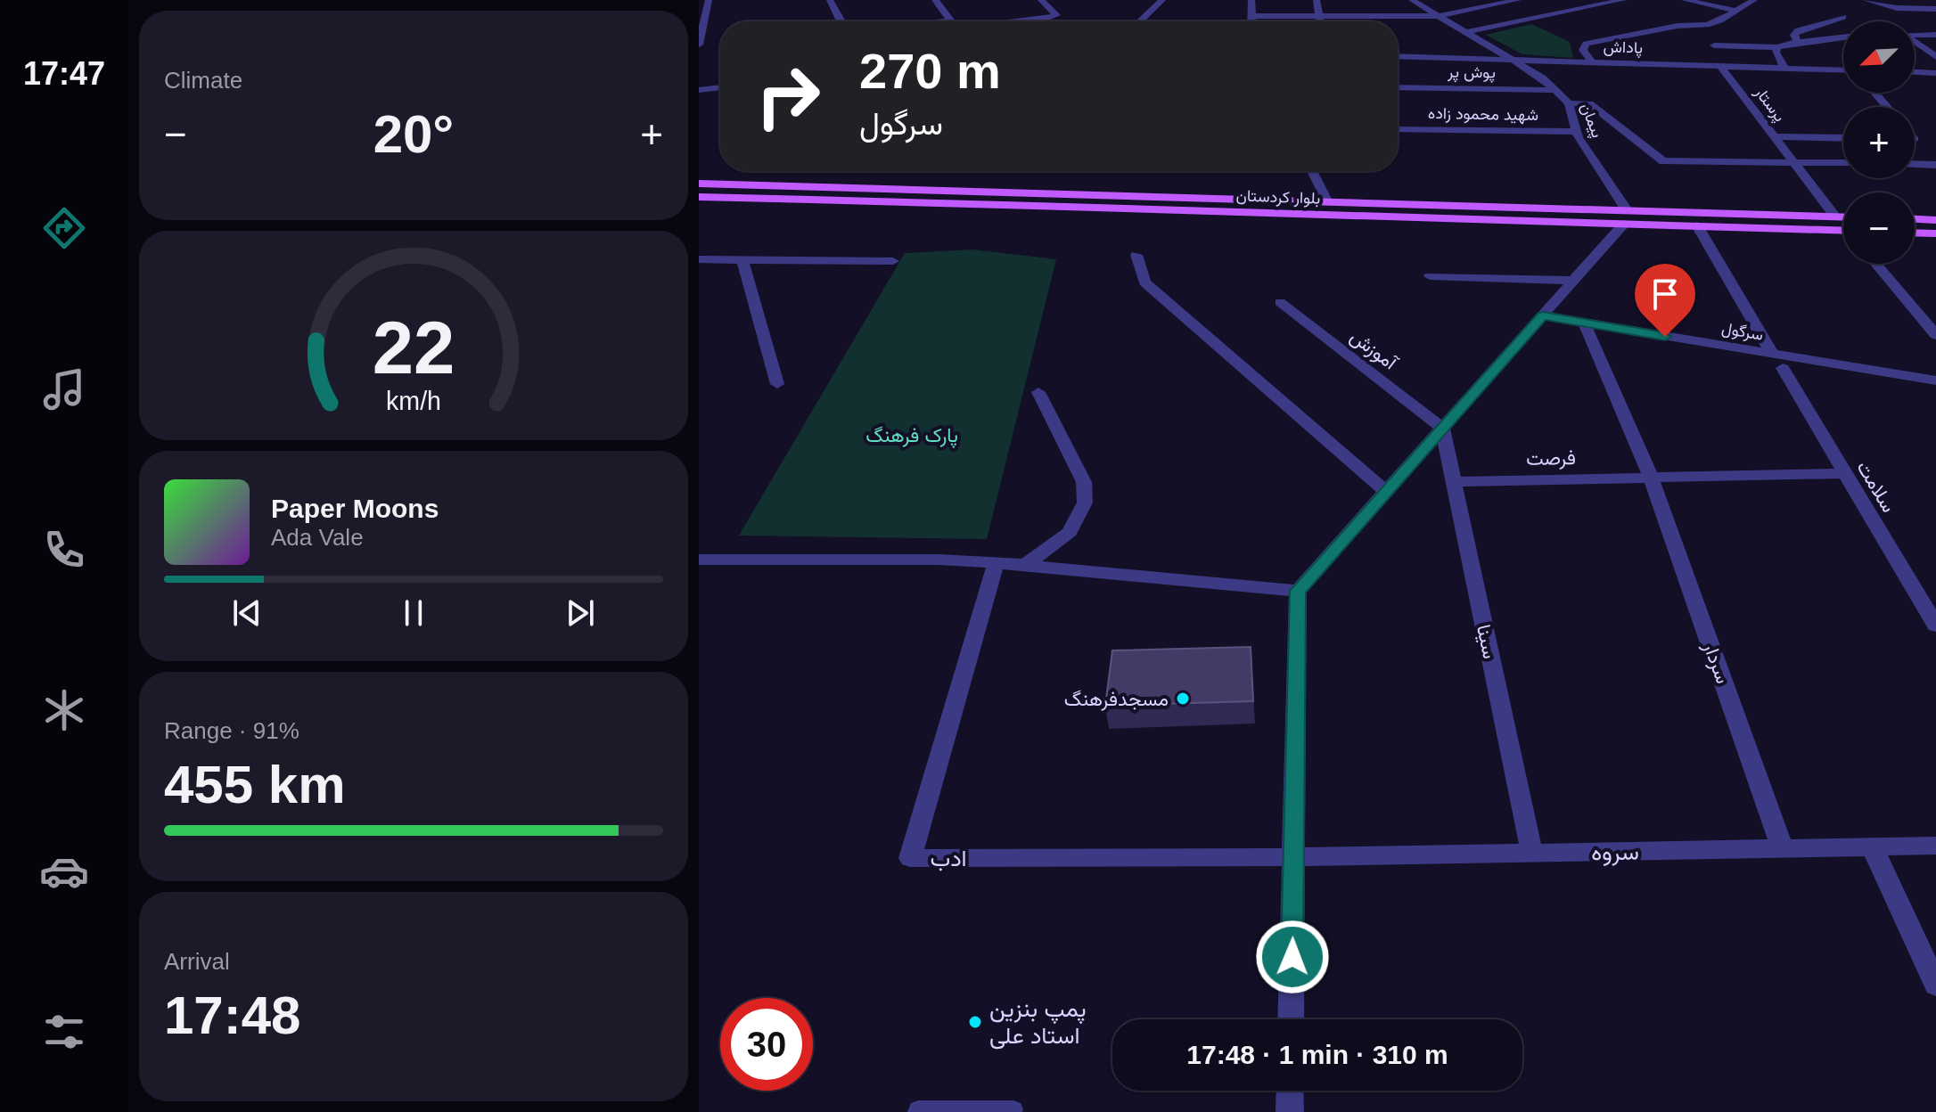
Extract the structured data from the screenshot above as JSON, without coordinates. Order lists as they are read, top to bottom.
{
  "streets": {
    "main road": ["بلوار کردستان"],
    "street": [
      "پاداش",
      "پوش پر",
      "پرستار",
      "شهید محمود زاده",
      "پیمان",
      "سرگول",
      "آموزش",
      "فرصت",
      "سلامت",
      "سینا",
      "سردار",
      "سروه",
      "ادب"
    ]
  },
  "crossings": [
    ["پاداش", "پرستار"],
    ["پاداش", "پیمان"],
    ["پوش پر", "پیمان"],
    ["پرستار", "بلوار کردستان"],
    ["شهید محمود زاده", "پیمان"],
    ["پیمان", "بلوار کردستان"],
    ["بلوار کردستان", "سلامت"],
    ["سرگول", "سلامت"],
    ["سرگول", "سردار"],
    ["آموزش", "سینا"],
    ["فرصت", "سلامت"],
    ["فرصت", "سینا"],
    ["فرصت", "سردار"],
    ["سینا", "سروه"],
    ["سردار", "سروه"],
    ["سروه", "ادب"]
  ],
  "parks": ["پارک فرهنگ"],
  "places": ["مسجدفرهنگ", "پمپ بنزین استاد علی"],
  "north": "bottom left",
  "page": {
    "tabs": "17:47",
    "tile": [
      "Climate",
      ["Range · 91%", "455 km"],
      ["Arrival", "17:48"]
    ],
    "map_buttons": ["+", "−"],
    "turn": ["270 m", "سرگول"],
    "heat": ["−", "20°", "+"],
    "song": ["Paper Moons", "Ada Vale"],
    "limit": "30",
    "trip": "17:48 · 1 min · 310 m",
    "gauge": ["22", "km/h"]
  }
}
